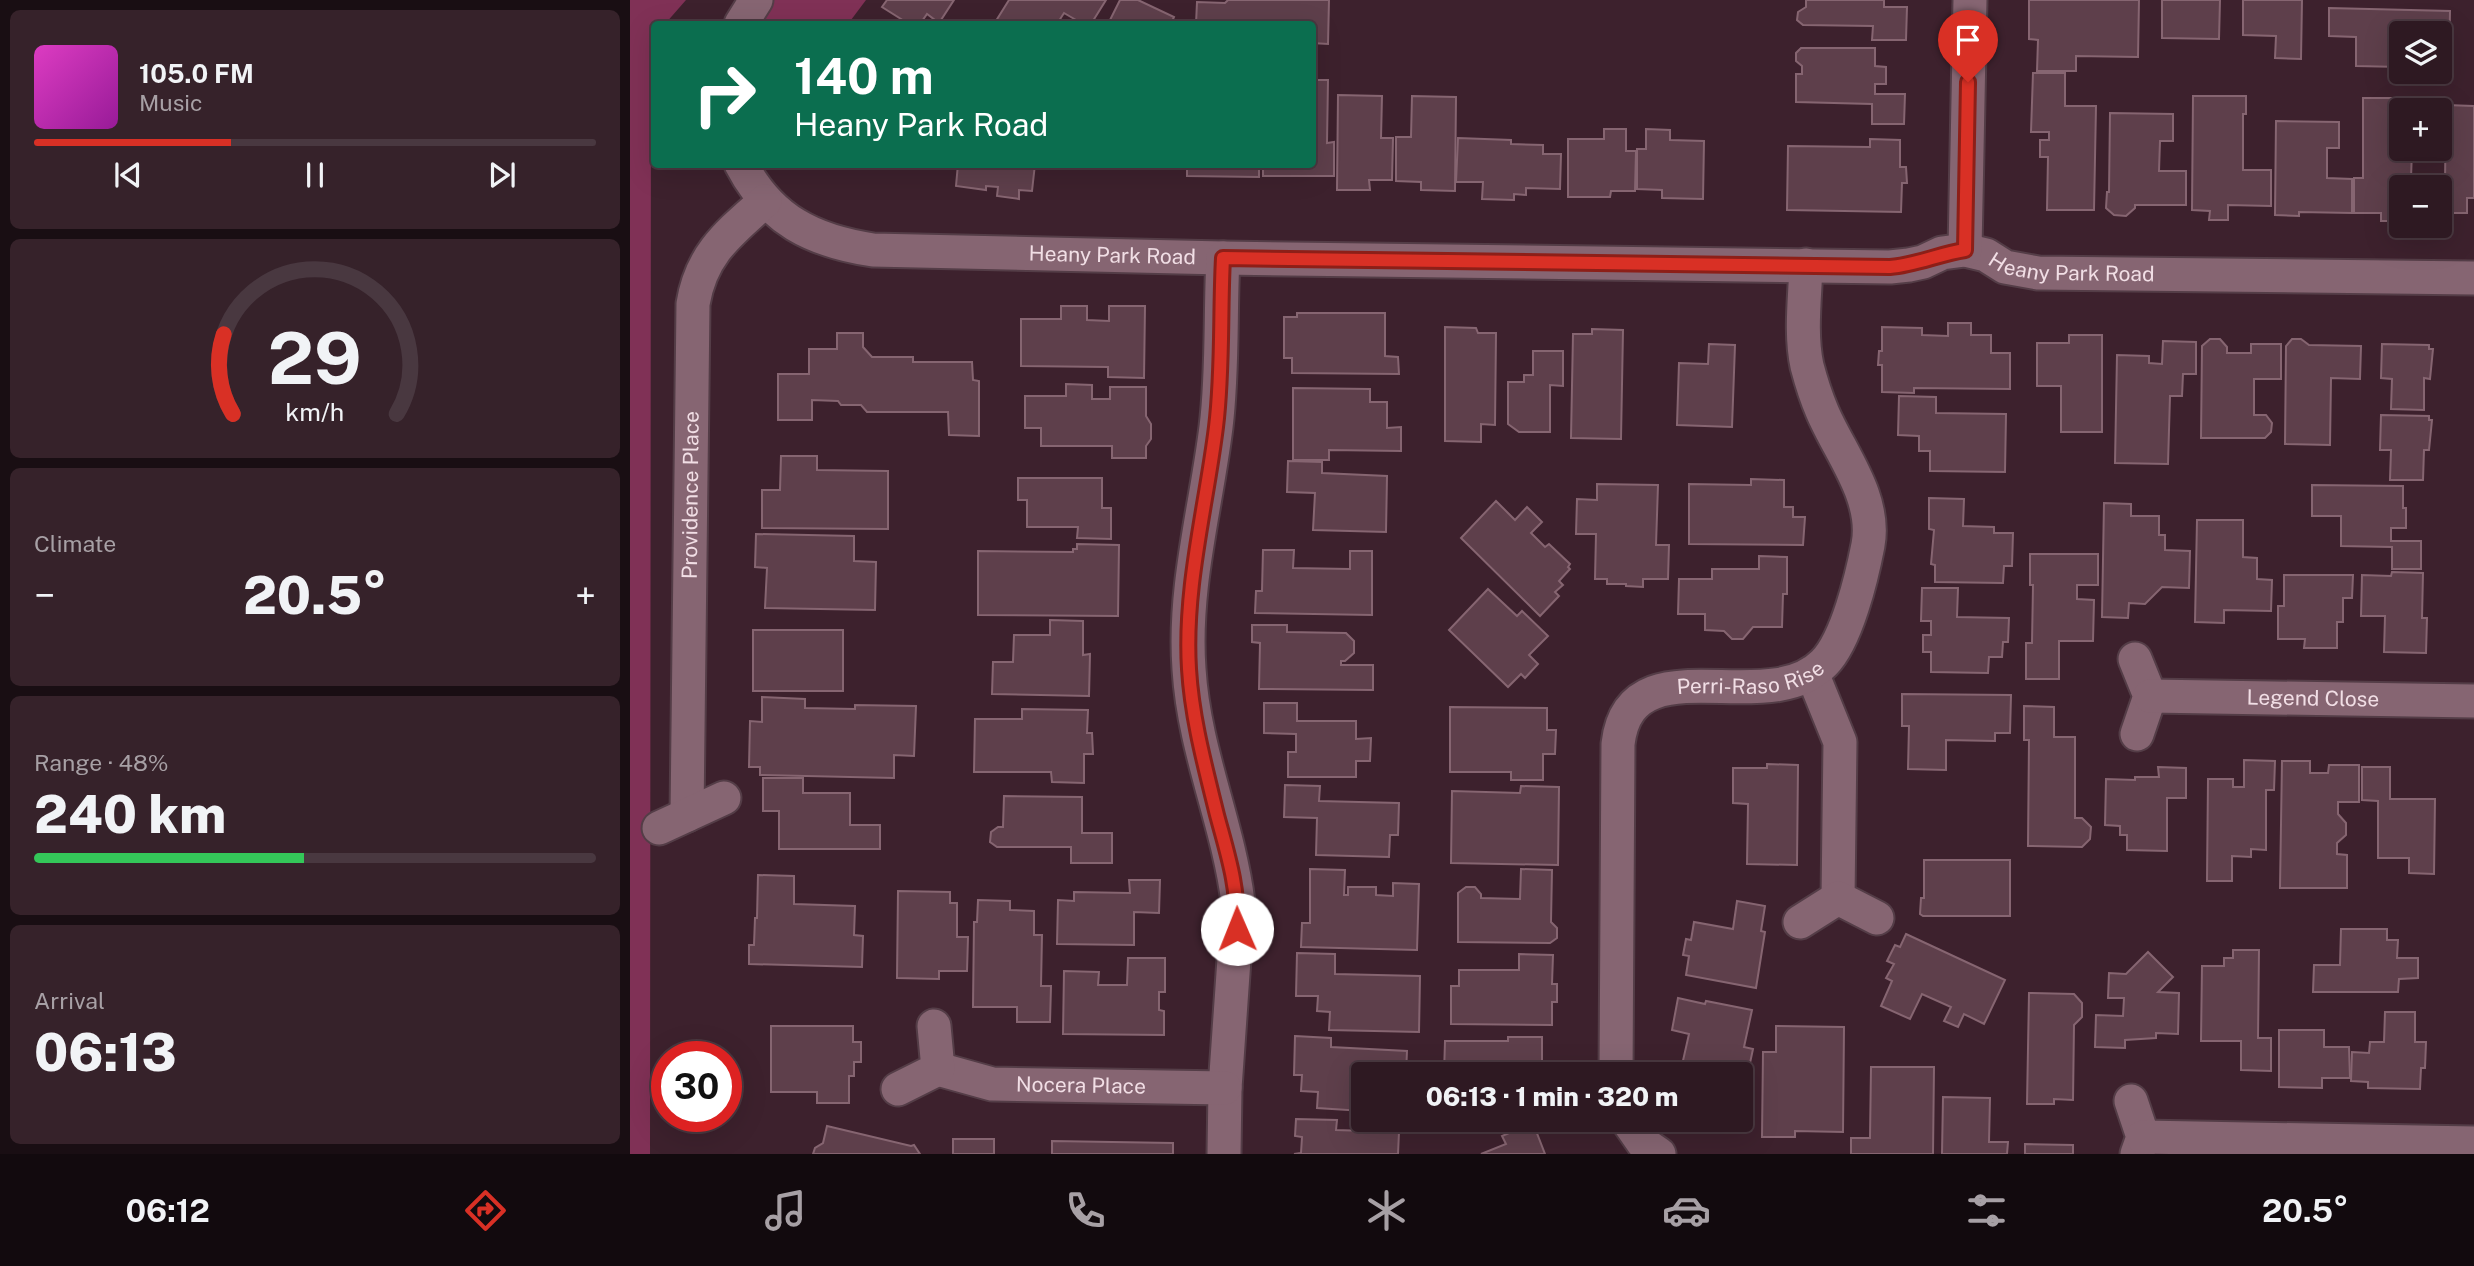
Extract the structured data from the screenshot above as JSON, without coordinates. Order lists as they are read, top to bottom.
{
  "streets": {
    "street": [
      "Heany Park Road",
      "Providence Place",
      "Perri-Raso Rise",
      "Legend Close",
      "Nocera Place"
    ]
  },
  "crossings": [
    ["Heany Park Road", "Providence Place"],
    ["Heany Park Road", "Perri-Raso Rise"]
  ],
  "page": {
    "map_buttons": ["+", "−"],
    "turn": ["140 m", "Heany Park Road"],
    "song": ["105.0 FM", "Music"],
    "tile": [
      "Climate",
      ["Range · 48%", "240 km"],
      ["Arrival", "06:13"]
    ],
    "heat": ["−", "20.5°", "+"],
    "limit": "30",
    "trip": "06:13 · 1 min · 320 m",
    "tabs": ["06:12", "20.5°"],
    "gauge": ["29", "km/h"]
  }
}
